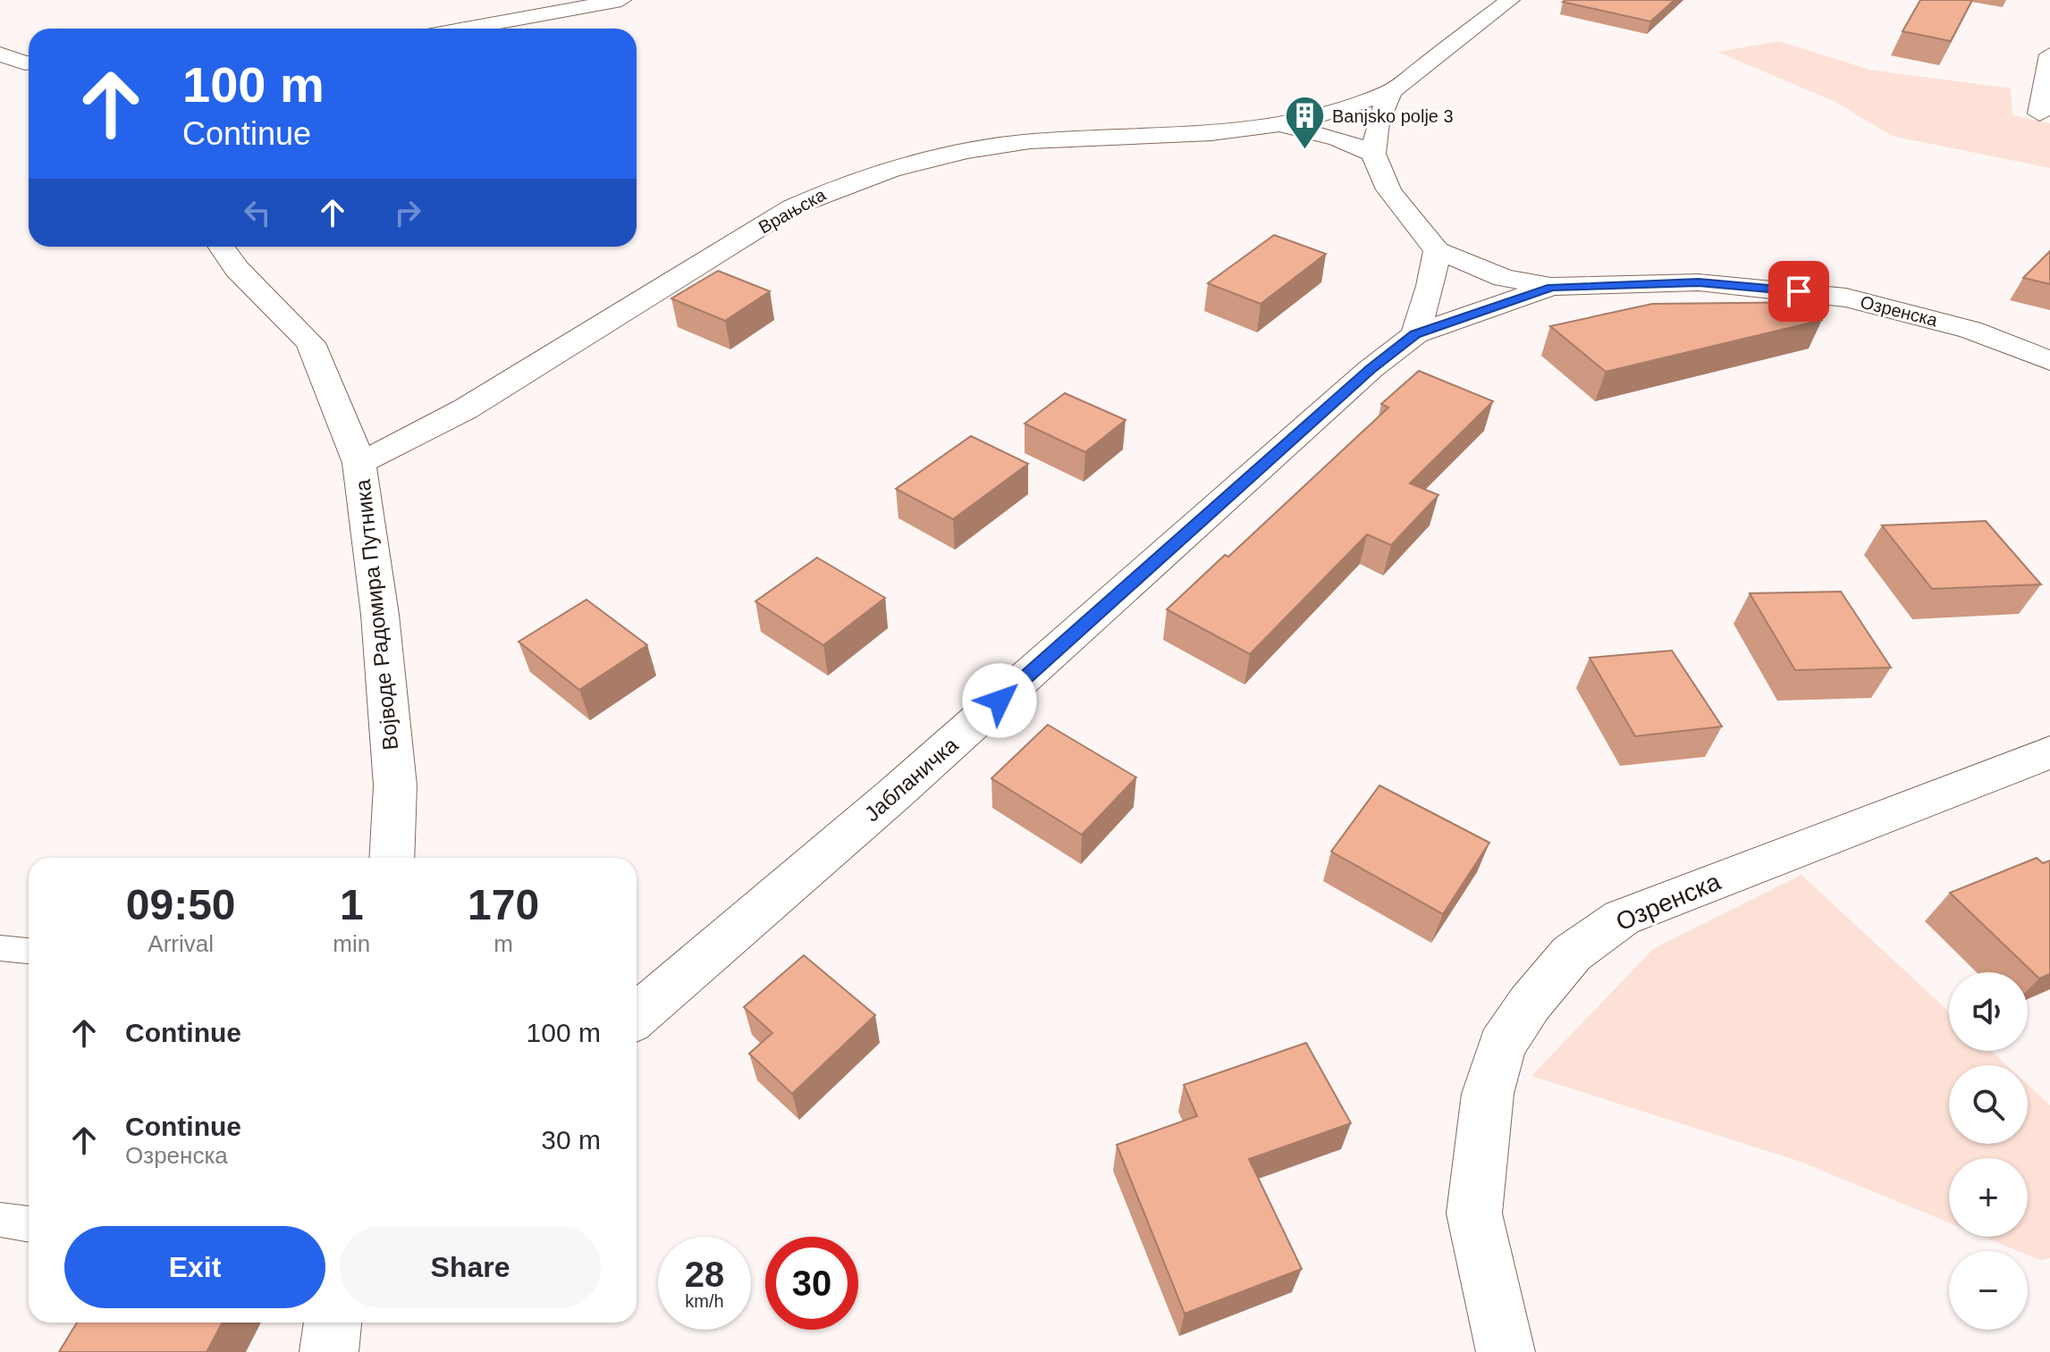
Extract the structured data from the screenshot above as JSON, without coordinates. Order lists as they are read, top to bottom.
{
  "streets": {
    "street": [
      "Врањска",
      "Озренска",
      "Војводе Радомира Путника",
      "Јабланичка"
    ]
  },
  "crossings": [
    ["Врањска", "Војводе Радомира Путника"],
    ["Озренска", "Јабланичка"]
  ],
  "places": {
    "building": ["Banjsko polje 3"]
  },
  "page": {
    "turn": ["100 m", "Continue"],
    "eta": [
      "09:50",
      "Arrival",
      "1",
      "min",
      "170",
      "m"
    ],
    "map_buttons": ["+", "−"],
    "list": [
      {
        "name": "Continue",
        "value": "100 m"
      },
      {
        "name": "Continue",
        "note": "Озренска",
        "value": "30 m"
      }
    ],
    "buttons": ["Exit", "Share"],
    "speed": "28 km/h",
    "limit": "30"
  }
}
